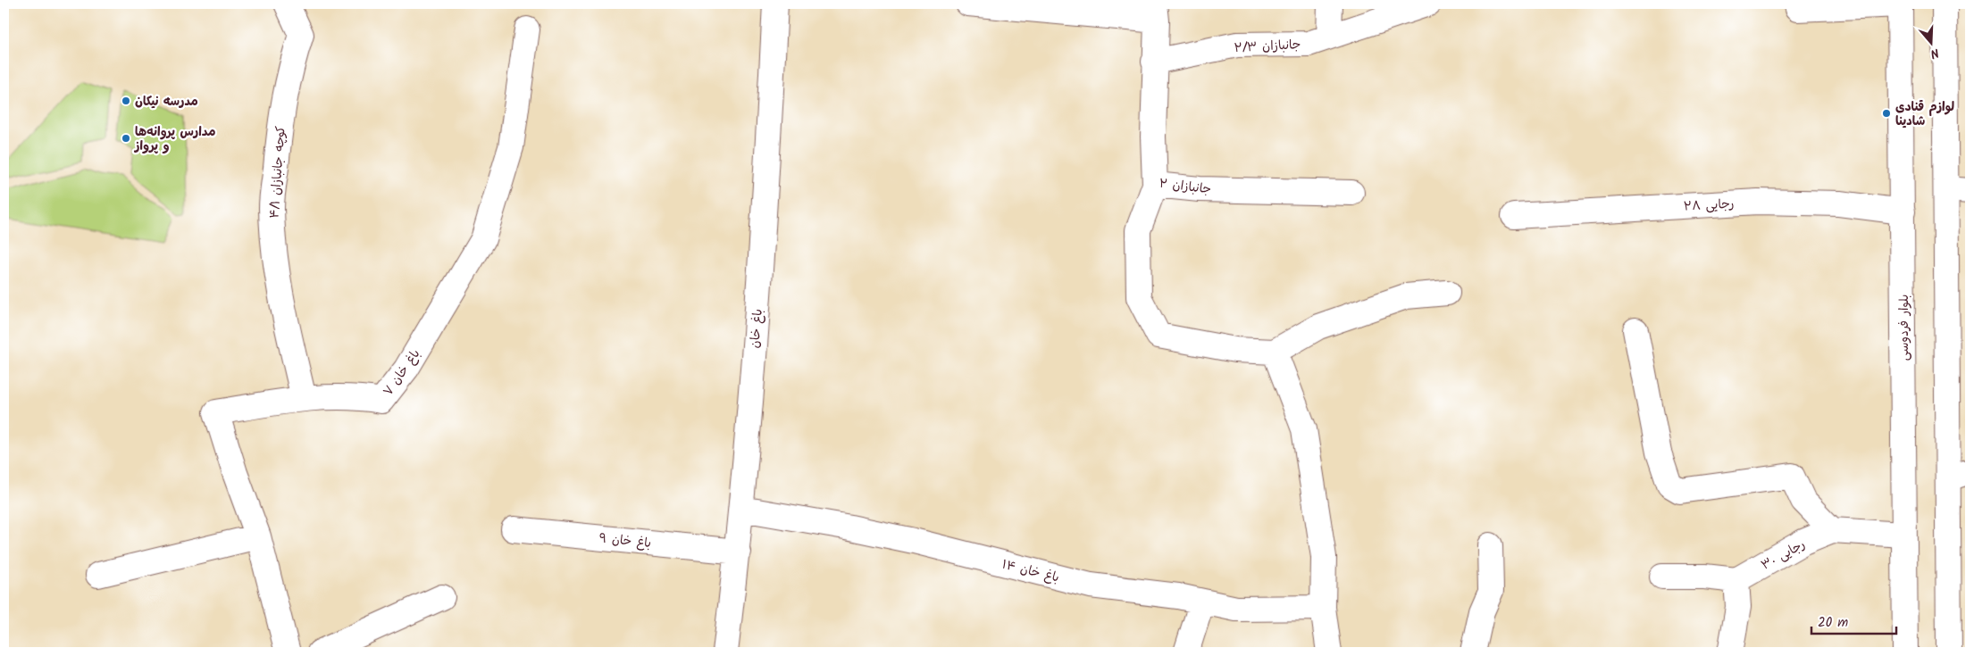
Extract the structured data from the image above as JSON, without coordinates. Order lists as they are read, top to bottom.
{
  "streets": {
    "street": [
      "جانبازان ۲/۳",
      "کوچه جانبازان ۴/۱",
      "جانبازان ۲",
      "رجایی ۲۸",
      "بلوار فردوسی",
      "باغ خان",
      "باغ خان ۷",
      "باغ خان ۹",
      "رجایی ۳۰",
      "باغ خان ۱۴"
    ]
  },
  "crossings": [
    ["جانبازان ۲/۳", "جانبازان ۲"],
    ["کوچه جانبازان ۴/۱", "باغ خان ۷"],
    ["رجایی ۲۸", "بلوار فردوسی"],
    ["بلوار فردوسی", "رجایی ۳۰"],
    ["باغ خان", "باغ خان ۹"],
    ["باغ خان", "باغ خان ۱۴"]
  ],
  "places": ["مدرسه نیکان", "لوازم قنادی شادینا", "مدارس پروانه‌ها و پرواز"],
  "scale_bar": "20 m",
  "north": "bottom"
}
